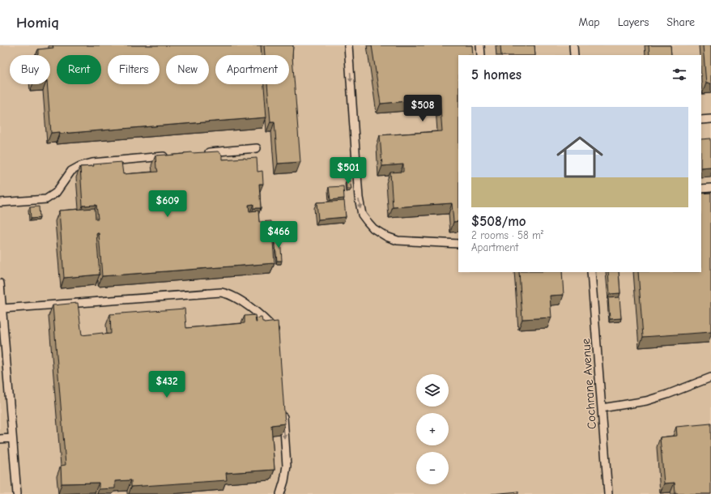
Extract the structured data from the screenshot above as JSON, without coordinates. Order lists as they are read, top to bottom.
{
  "streets": {
    "lane": ["Cochrane Avenue"]
  },
  "page": {
    "header": "Homiq",
    "nav": ["Map", "Layers", "Share"],
    "chip": [
      "Buy",
      "Rent",
      "Filters",
      "New",
      "Apartment"
    ],
    "heading": "5 homes",
    "list": [
      {
        "name": "$508/mo",
        "note": "2 rooms · 58 m² · Apartment"
      }
    ],
    "price": [
      "$508",
      "$501",
      "$609",
      "$466",
      "$432"
    ],
    "map_buttons": ["+", "−"]
  }
}
